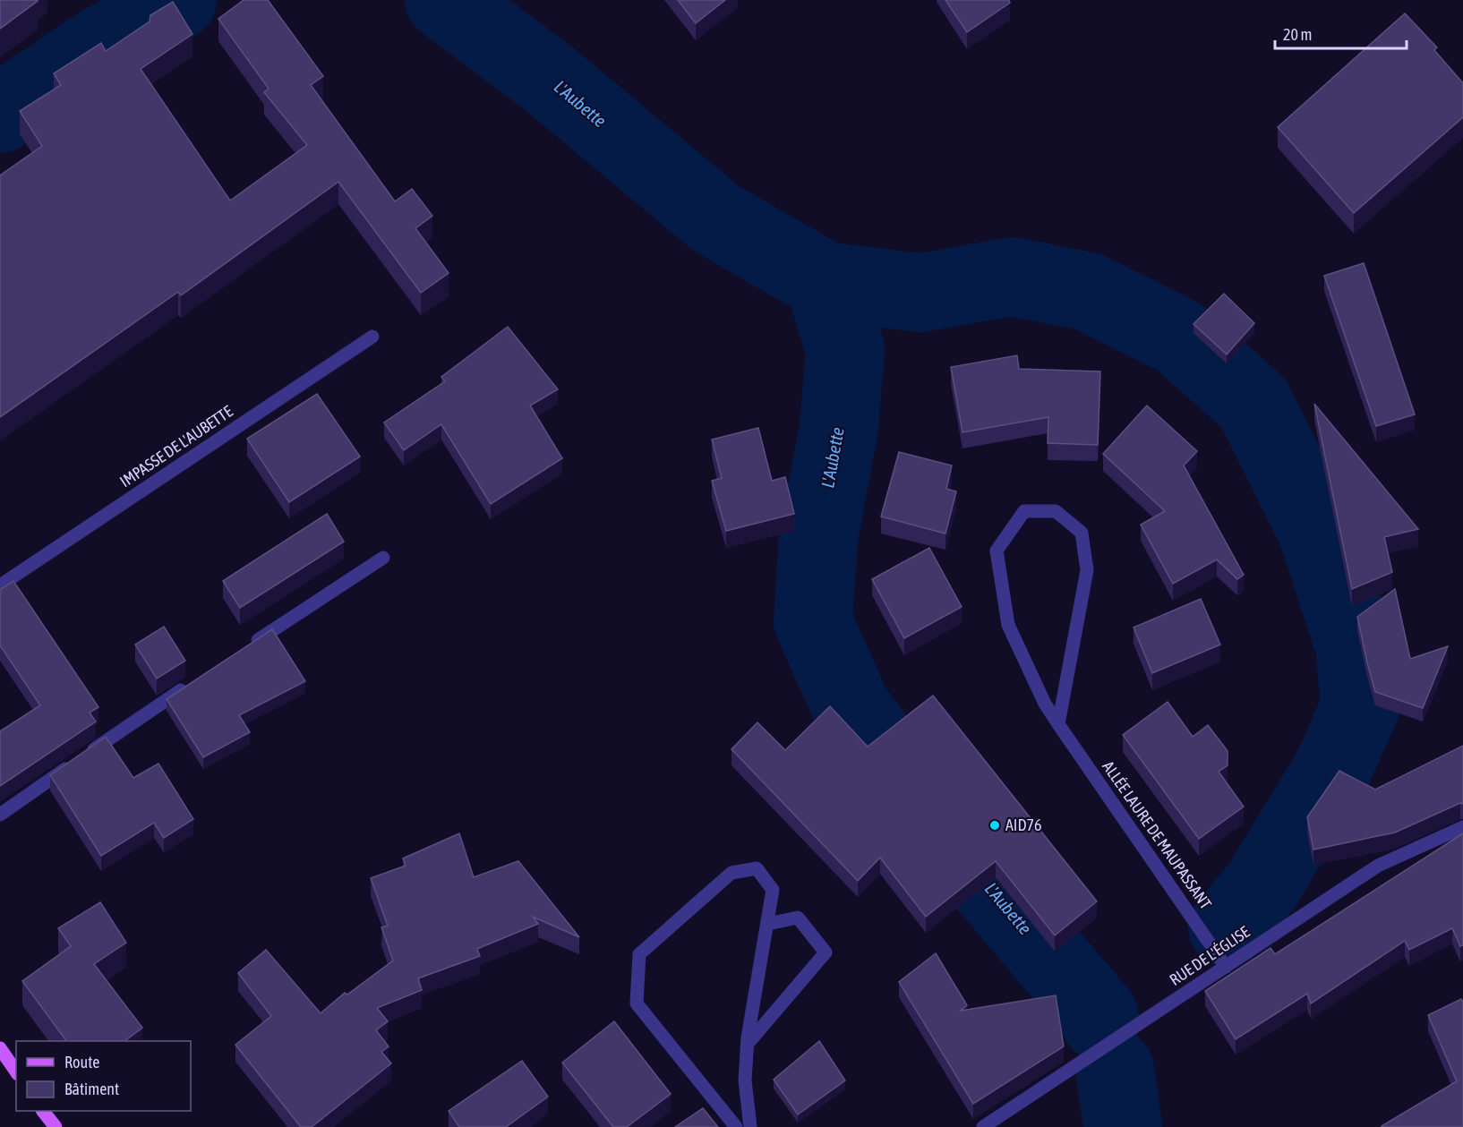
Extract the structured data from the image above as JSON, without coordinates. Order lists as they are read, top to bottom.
{
  "streets": {
    "street": ["IMPASSE DE L'AUBETTE", "ALLÉE LAURE DE MAUPASSANT", "RUE DE L'ÉGLISE"]
  },
  "crossings": [
    ["ALLÉE LAURE DE MAUPASSANT", "RUE DE L'ÉGLISE"]
  ],
  "water": ["L'Aubette"],
  "places": ["AID76"],
  "legend": ["Route", "Bâtiment"],
  "scale_bar": "20 m"
}
